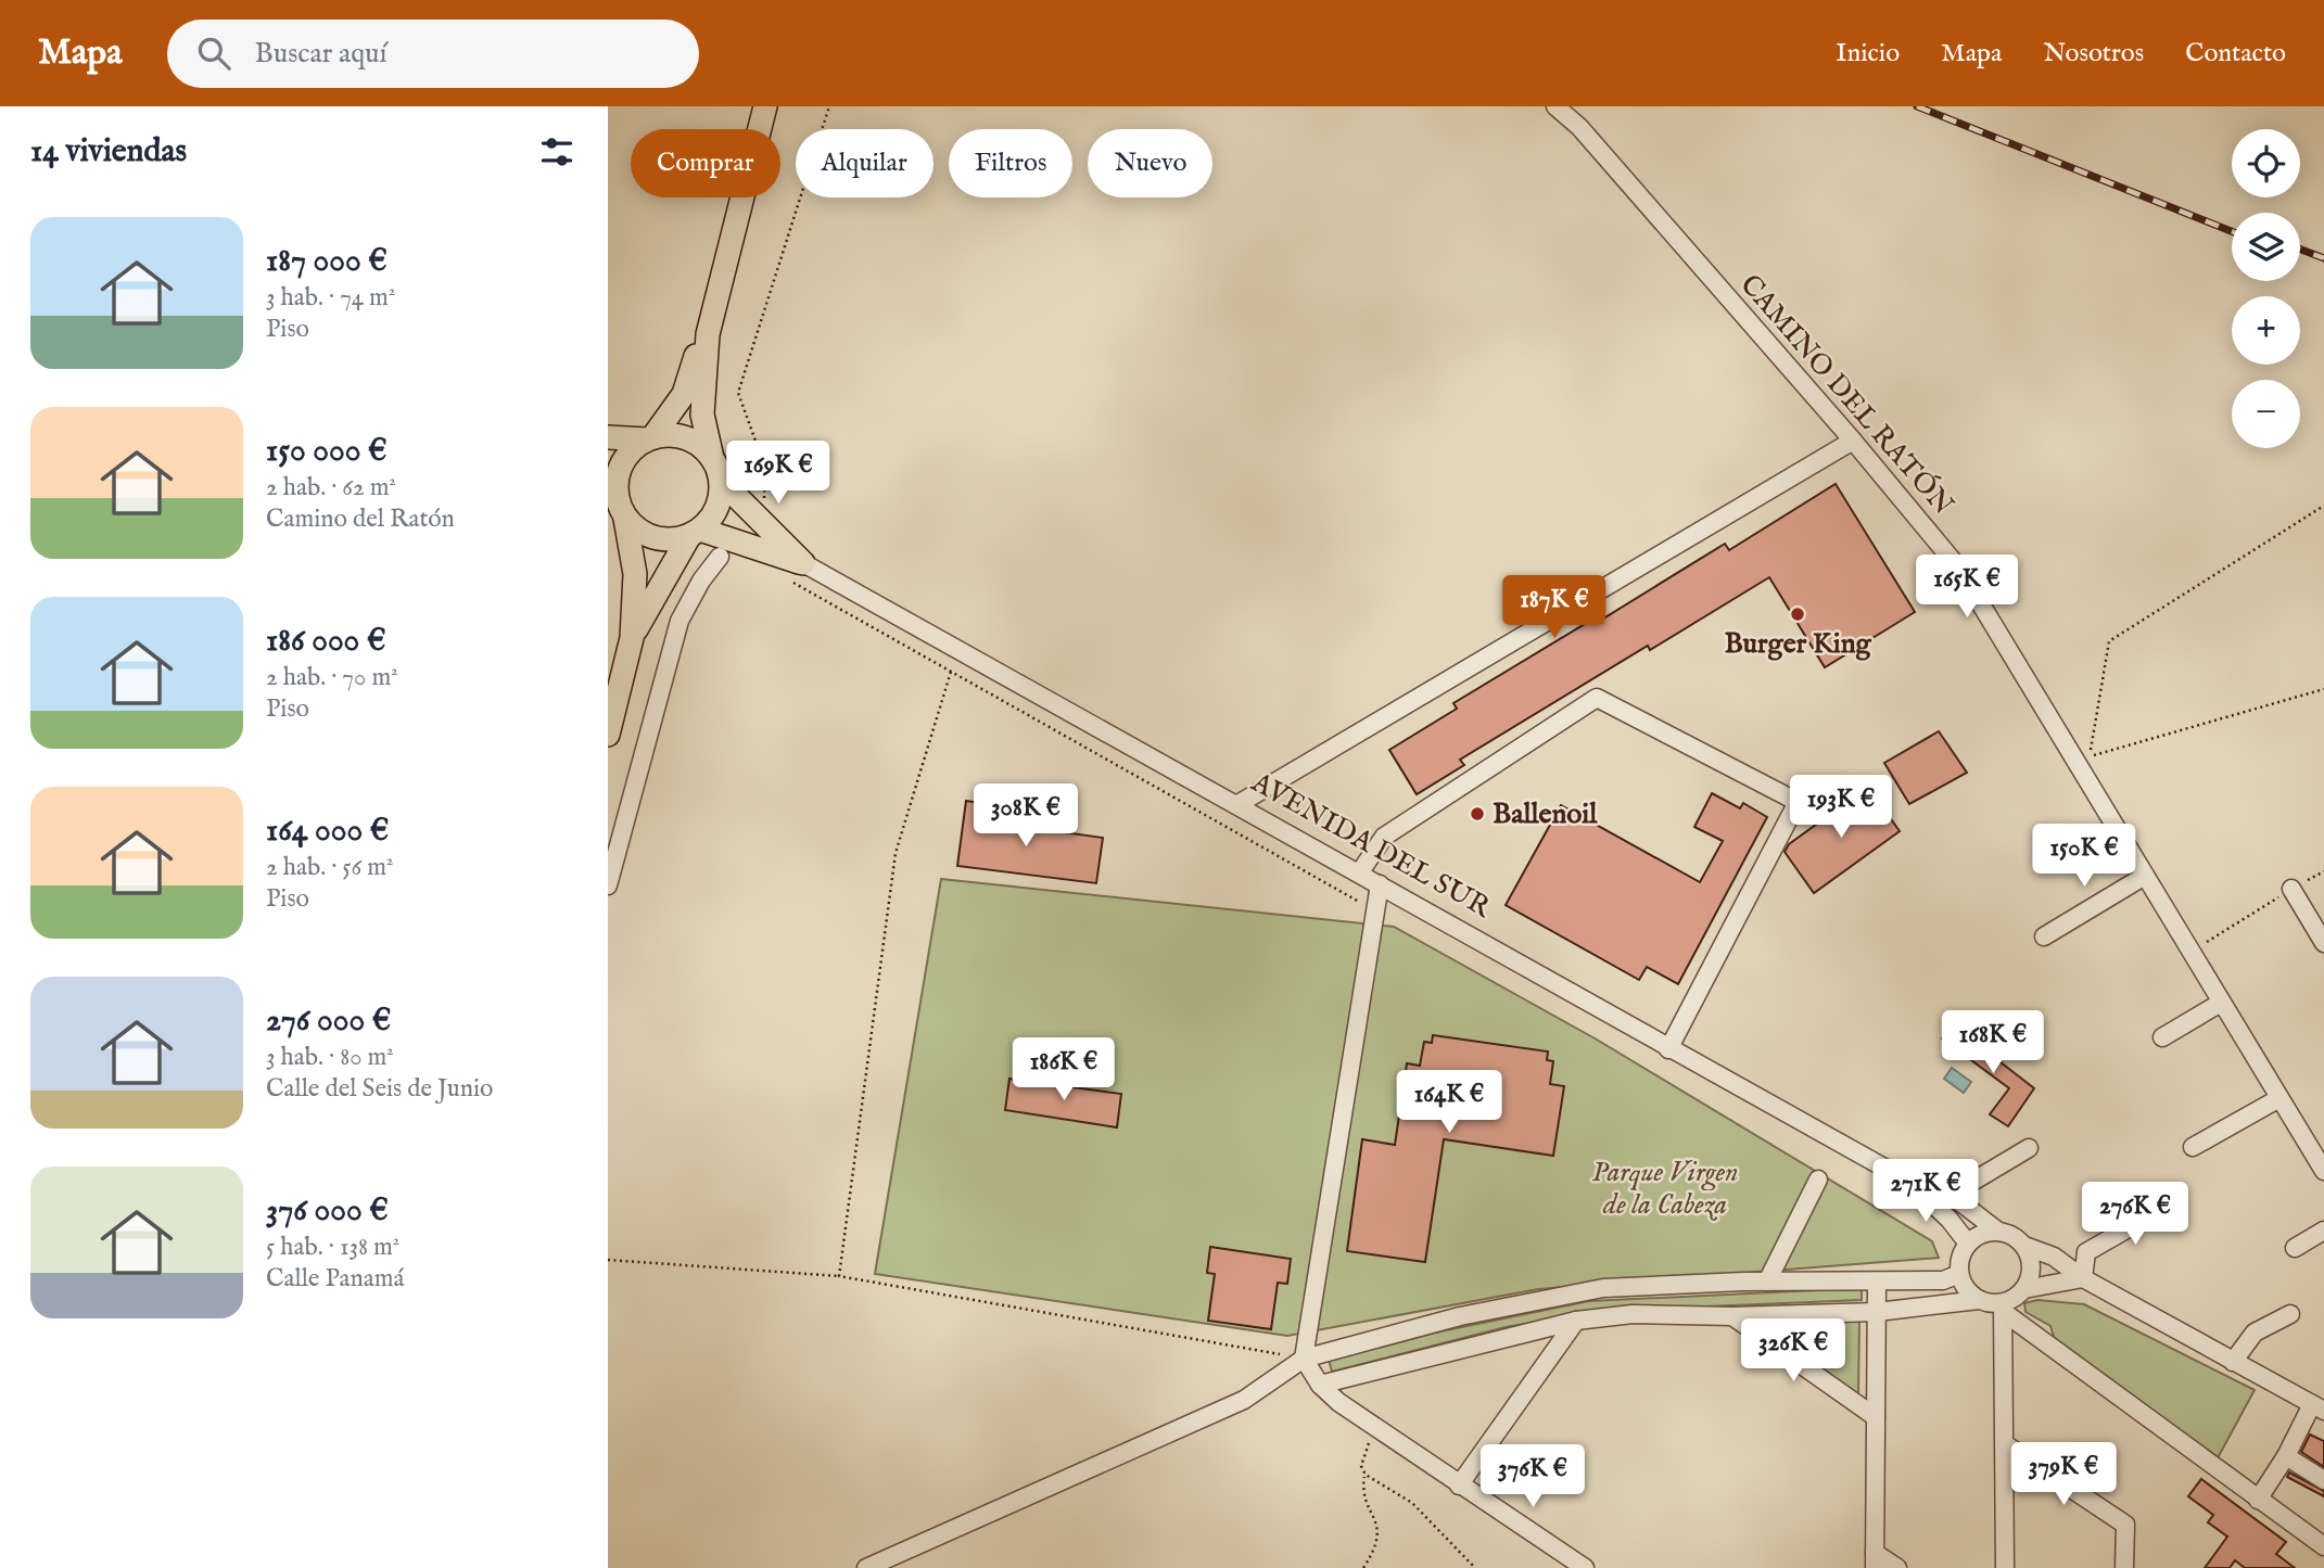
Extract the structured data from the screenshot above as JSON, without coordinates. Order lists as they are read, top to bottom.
{
  "streets": {
    "main road": ["AVENIDA DEL SUR"],
    "street": ["CAMINO DEL RATÓN"]
  },
  "parks": ["Parque Virgen de la Cabeza"],
  "places": ["Burger King", "Ballenoil"],
  "page": {
    "header": "Mapa",
    "search": "Buscar aquí",
    "nav": [
      "Inicio",
      "Mapa",
      "Nosotros",
      "Contacto"
    ],
    "heading": "14 viviendas",
    "map_buttons": ["+", "−"],
    "chip": [
      "Comprar",
      "Alquilar",
      "Filtros",
      "Nuevo"
    ],
    "list": [
      {
        "name": "187 000 €",
        "note": "3 hab. · 74 m² · Piso"
      },
      {
        "name": "150 000 €",
        "note": "2 hab. · 62 m² · Camino del Ratón"
      },
      {
        "name": "186 000 €",
        "note": "2 hab. · 70 m² · Piso"
      },
      {
        "name": "164 000 €",
        "note": "2 hab. · 56 m² · Piso"
      },
      {
        "name": "276 000 €",
        "note": "3 hab. · 80 m² · Calle del Seis de Junio"
      },
      {
        "name": "376 000 €",
        "note": "5 hab. · 138 m² · Calle Panamá"
      }
    ],
    "price": [
      "169K €",
      "165K €",
      "187K €",
      "193K €",
      "308K €",
      "150K €",
      "168K €",
      "186K €",
      "164K €",
      "271K €",
      "276K €",
      "326K €",
      "379K €",
      "376K €"
    ]
  }
}
